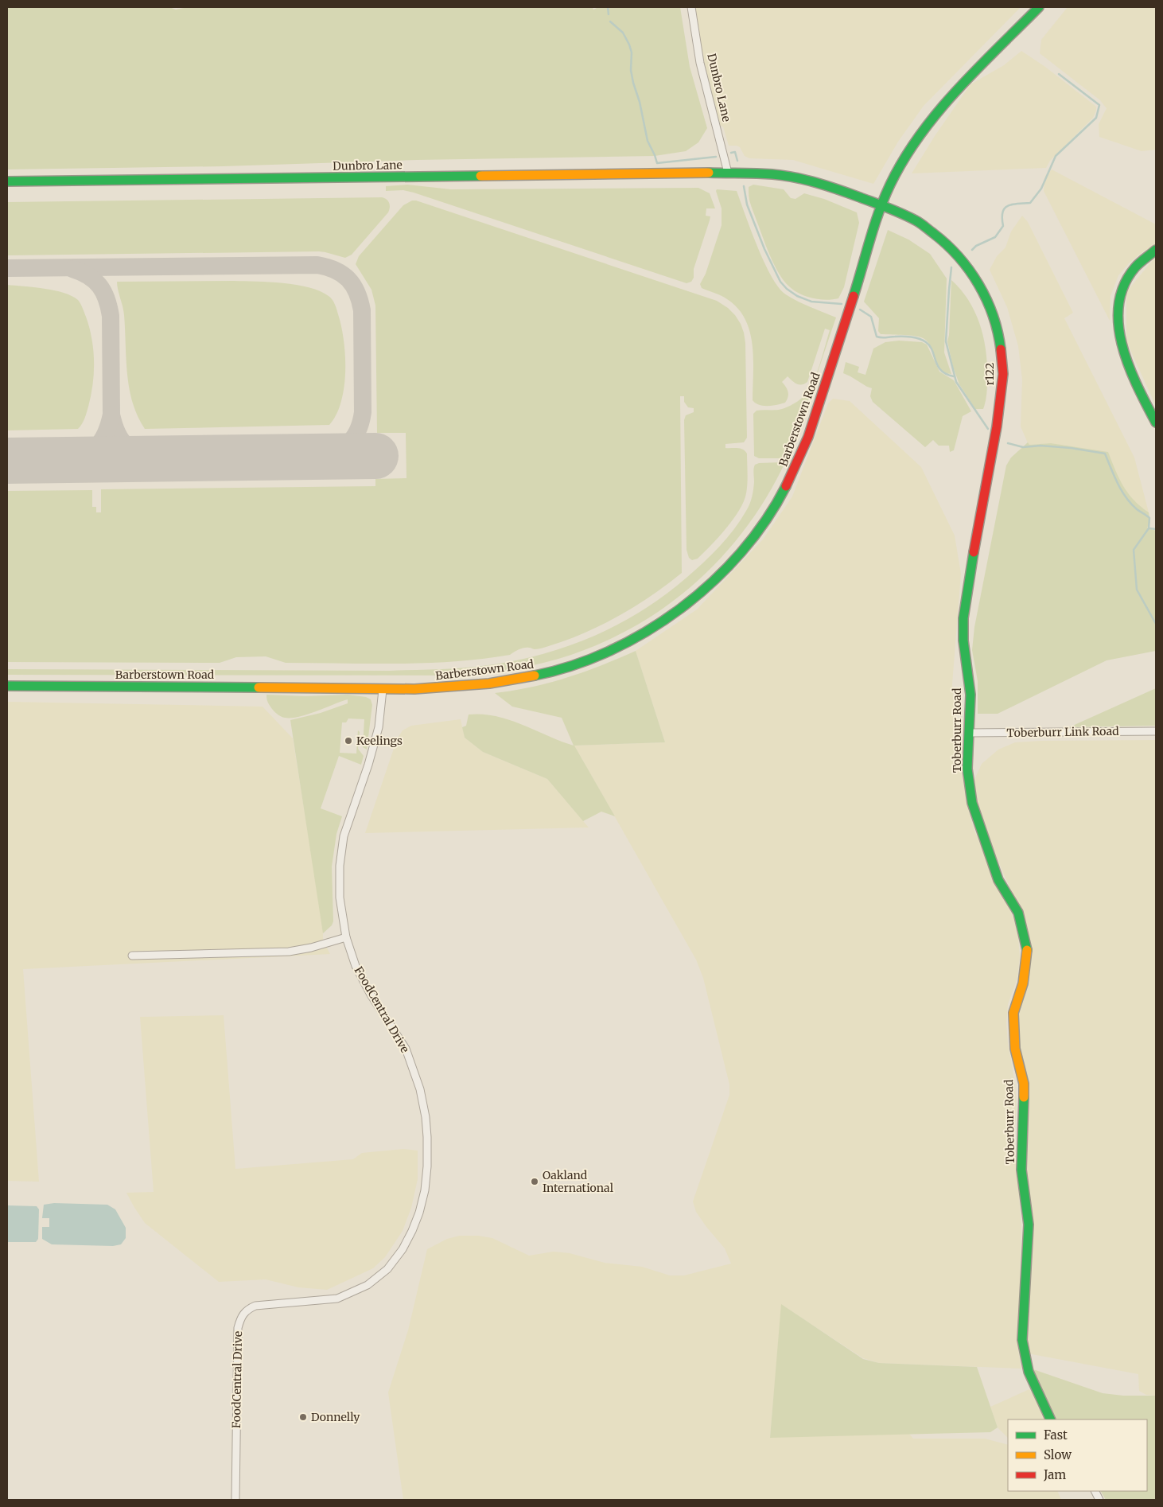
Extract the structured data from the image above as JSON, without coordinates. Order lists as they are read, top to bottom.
{
  "streets": {
    "main road": [
      "Dunbro Lane",
      "r122",
      "Barberstown Road",
      "Toberburr Road"
    ],
    "street": ["Toberburr Link Road", "FoodCentral Drive"]
  },
  "crossings": [
    ["Dunbro Lane", "r122"],
    ["Dunbro Lane", "Barberstown Road"],
    ["r122", "Barberstown Road"],
    ["r122", "Toberburr Road"],
    ["Barberstown Road", "FoodCentral Drive"],
    ["Toberburr Road", "Toberburr Link Road"]
  ],
  "places": ["Keelings", "Oakland International", "Donnelly"],
  "legend": ["Fast", "Slow", "Jam"]
}
